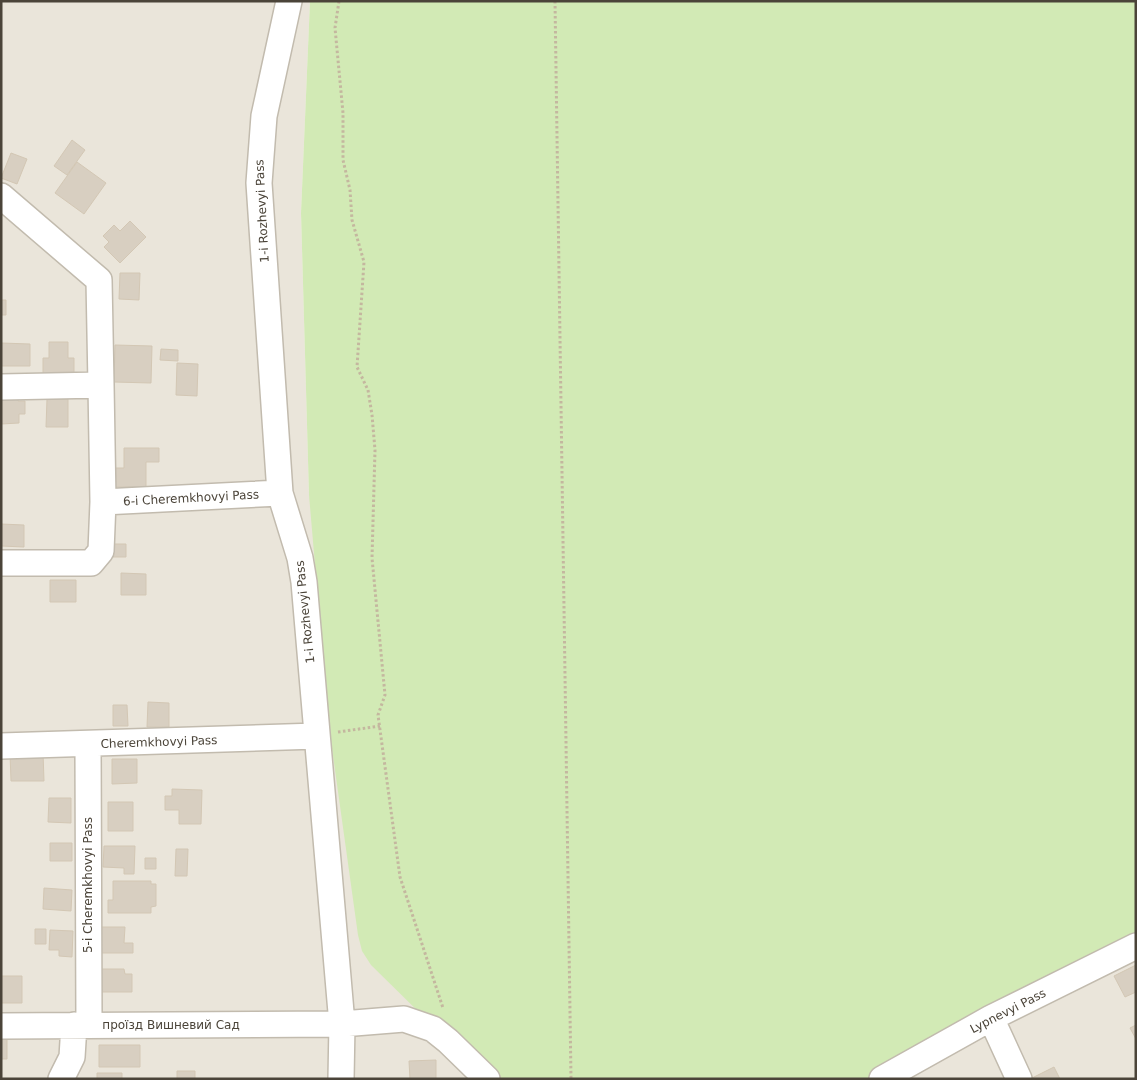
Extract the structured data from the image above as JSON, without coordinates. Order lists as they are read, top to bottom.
{
  "streets": {
    "street": [
      "1-i Rozhevyi Pass",
      "6-i Cheremkhovyi Pass",
      "Cheremkhovyi Pass",
      "5-i Cheremkhovyi Pass",
      "Lypnevyi Pass",
      "проїзд Вишневий Сад"
    ]
  },
  "crossings": [
    ["1-i Rozhevyi Pass", "6-i Cheremkhovyi Pass"],
    ["1-i Rozhevyi Pass", "Cheremkhovyi Pass"],
    ["1-i Rozhevyi Pass", "проїзд Вишневий Сад"],
    ["Cheremkhovyi Pass", "5-i Cheremkhovyi Pass"],
    ["5-i Cheremkhovyi Pass", "проїзд Вишневий Сад"]
  ]
}
